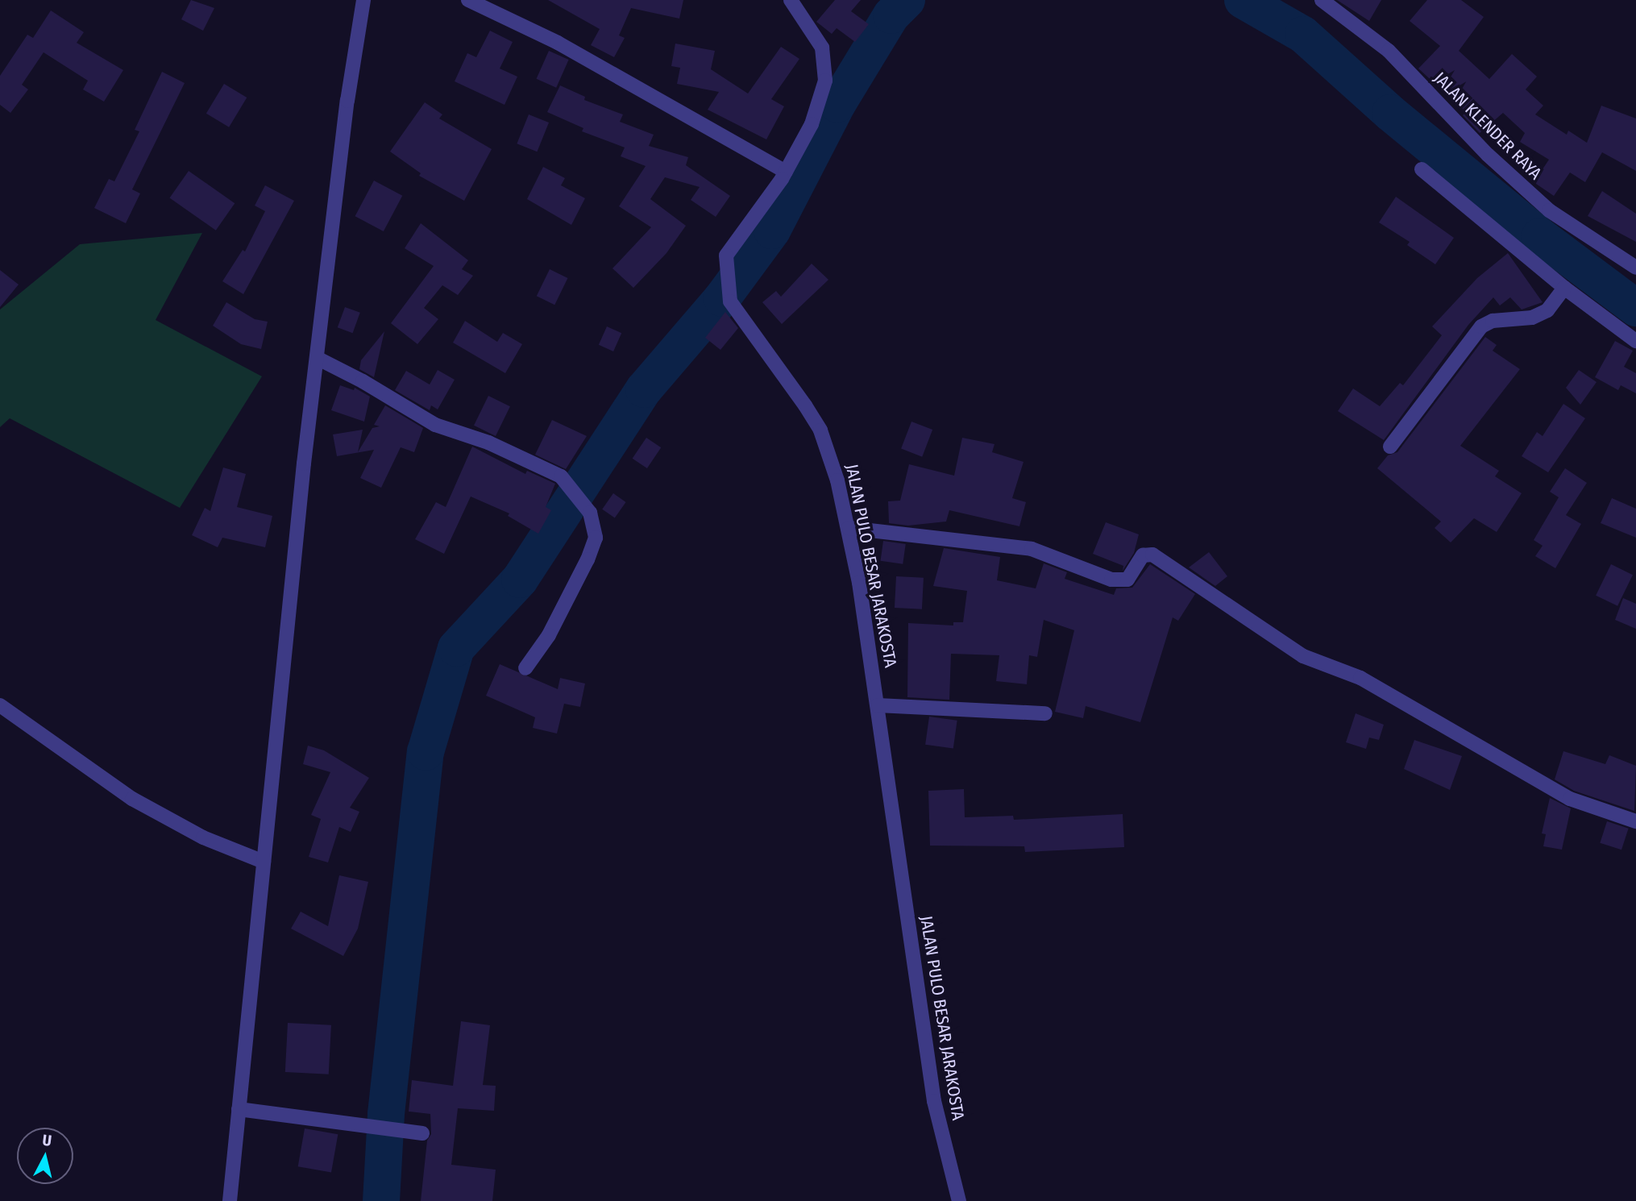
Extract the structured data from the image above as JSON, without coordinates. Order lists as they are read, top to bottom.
{
  "streets": {
    "street": ["JALAN KLENDER RAYA", "JALAN PULO BESAR JARAKOSTA"]
  },
  "north": "top"
}
